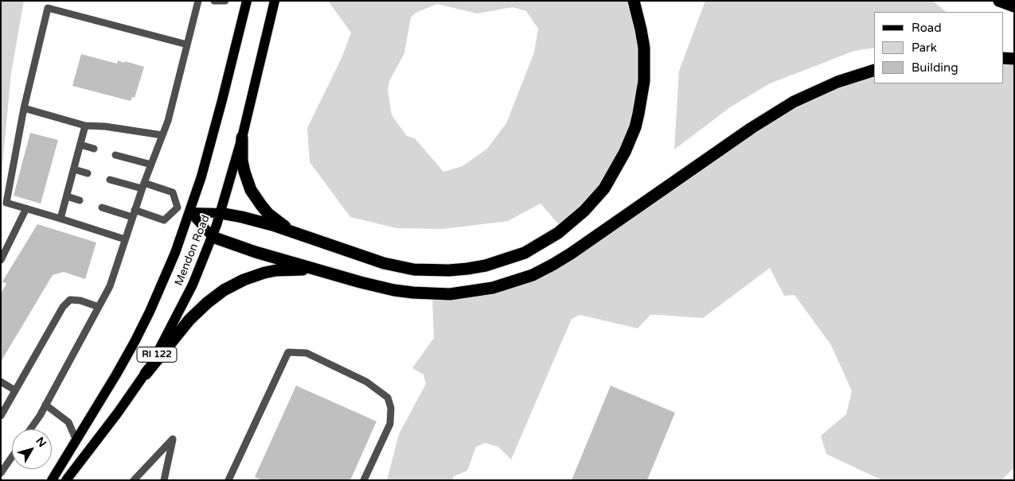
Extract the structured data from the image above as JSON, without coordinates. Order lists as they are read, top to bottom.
{
  "streets": {
    "main road": ["Mendon Road", "RI 122"]
  },
  "legend": ["Road", "Park", "Building"],
  "north": "top right"
}
